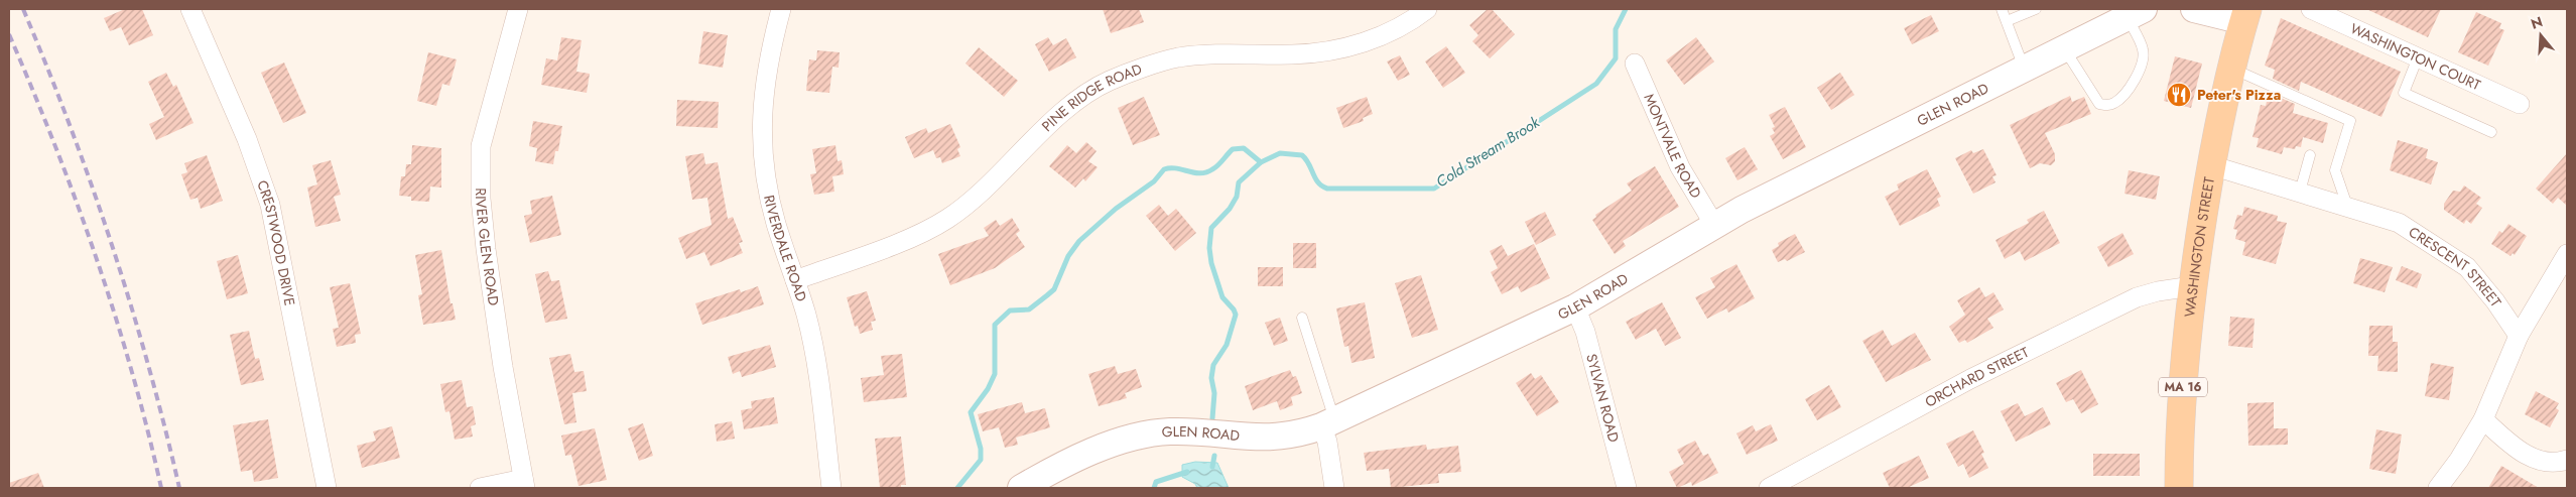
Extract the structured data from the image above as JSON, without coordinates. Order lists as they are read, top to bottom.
{
  "streets": {
    "main road": ["WASHINGTON STREET", "MA 16"],
    "street": [
      "WASHINGTON COURT",
      "PINE RIDGE ROAD",
      "GLEN ROAD",
      "MONTVALE ROAD",
      "CRESTWOOD DRIVE",
      "RIVER GLEN ROAD",
      "RIVERDALE ROAD",
      "CRESCENT STREET",
      "ORCHARD STREET",
      "SYLVAN ROAD"
    ]
  },
  "crossings": [
    ["PINE RIDGE ROAD", "RIVERDALE ROAD"],
    ["GLEN ROAD", "MONTVALE ROAD"],
    ["GLEN ROAD", "SYLVAN ROAD"],
    ["WASHINGTON STREET", "CRESCENT STREET"],
    ["WASHINGTON STREET", "ORCHARD STREET"]
  ],
  "water": ["Cold Stream Brook"],
  "places": {
    "restaurant": ["Peter's Pizza"]
  },
  "north": "top"
}
